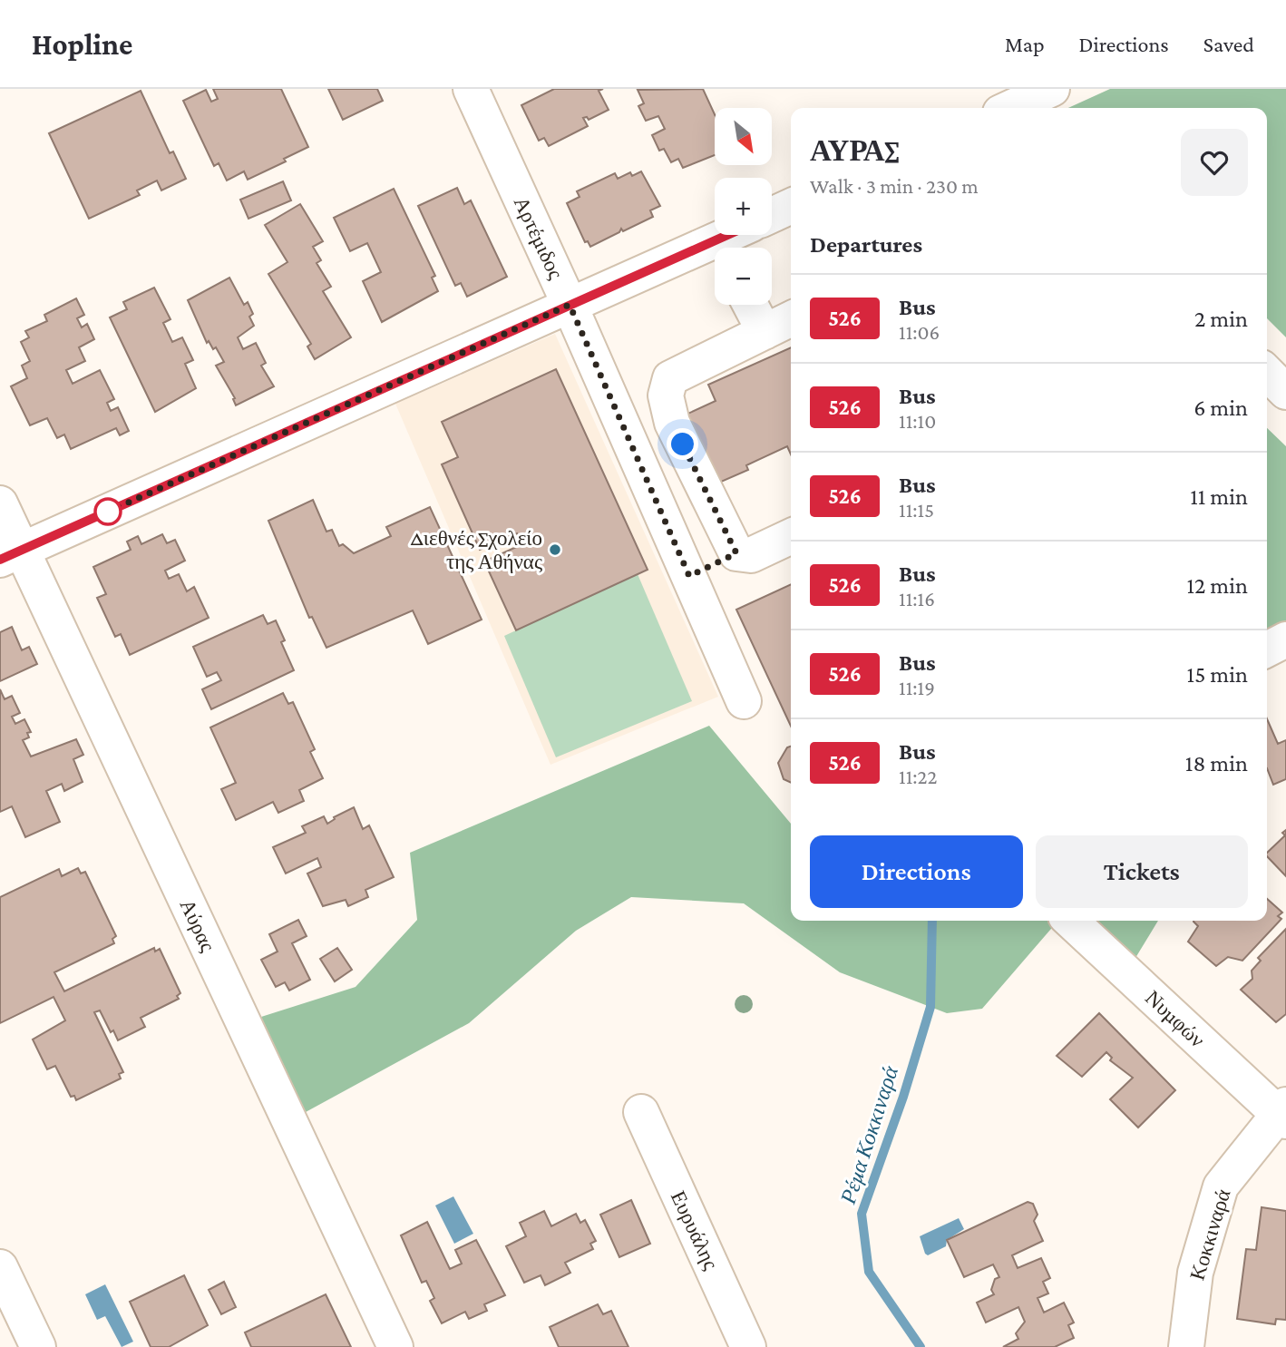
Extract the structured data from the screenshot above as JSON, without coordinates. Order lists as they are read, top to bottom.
{
  "streets": {
    "street": [
      "Αρτέμιδος",
      "Αύρας",
      "Νυμφών",
      "Ευρυάλης",
      "Κοκκιναρά"
    ]
  },
  "crossings": [
    ["Νυμφών", "Κοκκιναρά"]
  ],
  "water": ["Ρέμα Κοκκιναρά"],
  "places": ["Διεθνές Σχολείο της Αθήνας"],
  "lines": ["bus line 526"],
  "north": "bottom right",
  "page": {
    "header": "Hopline",
    "nav": ["Map", "Directions", "Saved"],
    "map_buttons": ["+", "−"],
    "heading": [
      ["ΑΥΡΑΣ", "Walk · 3 min · 230 m"],
      "Departures"
    ],
    "list": [
      {
        "mark": "526",
        "name": "Bus",
        "note": "11:06",
        "value": "2 min"
      },
      {
        "mark": "526",
        "name": "Bus",
        "note": "11:10",
        "value": "6 min"
      },
      {
        "mark": "526",
        "name": "Bus",
        "note": "11:15",
        "value": "11 min"
      },
      {
        "mark": "526",
        "name": "Bus",
        "note": "11:16",
        "value": "12 min"
      },
      {
        "mark": "526",
        "name": "Bus",
        "note": "11:19",
        "value": "15 min"
      },
      {
        "mark": "526",
        "name": "Bus",
        "note": "11:22",
        "value": "18 min"
      }
    ],
    "buttons": ["Directions", "Tickets"]
  }
}
